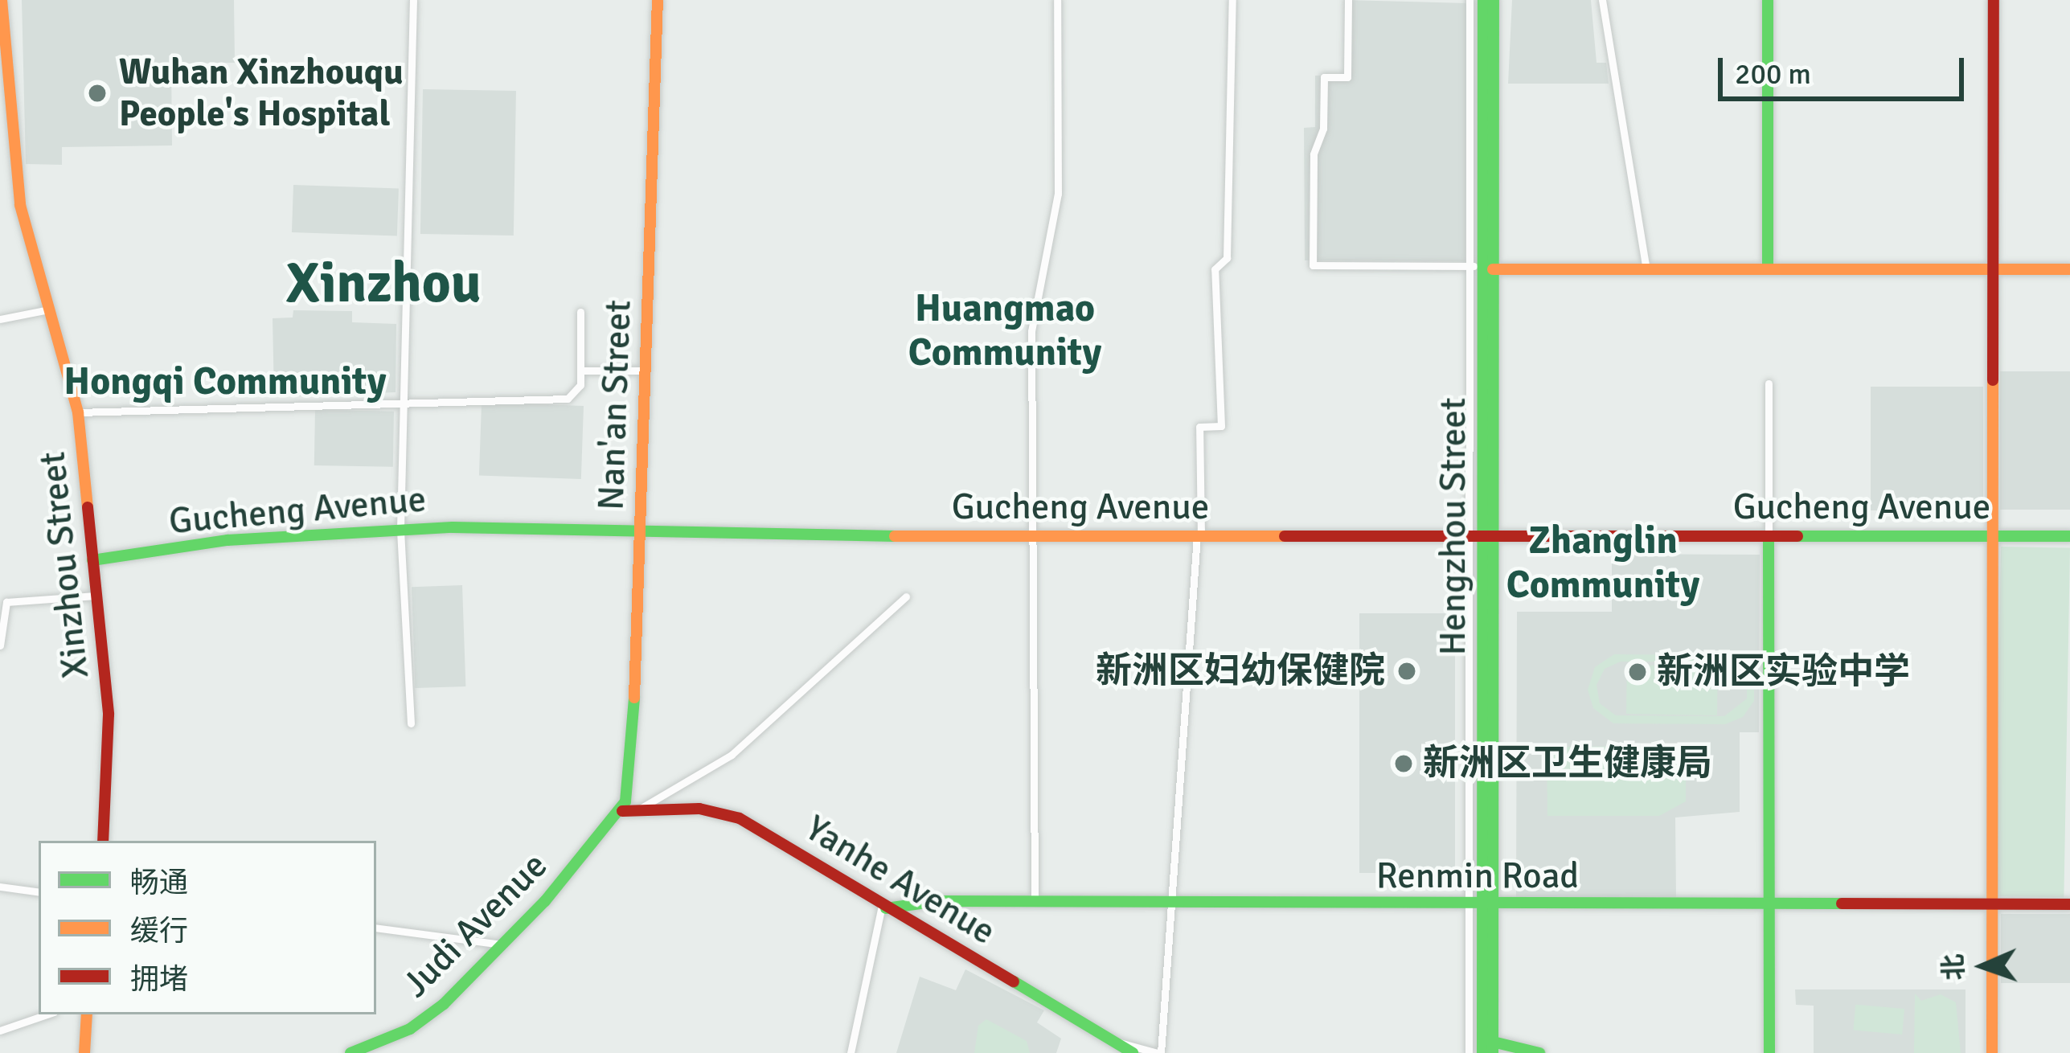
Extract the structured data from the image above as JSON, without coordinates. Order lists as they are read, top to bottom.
{
  "streets": {
    "street": [
      "Nan'an Street",
      "Gucheng Avenue",
      "Hengzhou Street",
      "Xinzhou Street",
      "Renmin Road",
      "Yanhe Avenue",
      "Judi Avenue"
    ]
  },
  "crossings": [
    ["Nan'an Street", "Gucheng Avenue"],
    ["Nan'an Street", "Yanhe Avenue"],
    ["Nan'an Street", "Judi Avenue"],
    ["Gucheng Avenue", "Hengzhou Street"],
    ["Gucheng Avenue", "Xinzhou Street"],
    ["Hengzhou Street", "Renmin Road"],
    ["Renmin Road", "Yanhe Avenue"],
    ["Yanhe Avenue", "Judi Avenue"]
  ],
  "districts": [
    "Xinzhou",
    "Huangmao Community",
    "Hongqi Community",
    "Zhanglin Community"
  ],
  "places": [
    "Wuhan Xinzhouqu People's Hospital",
    "新洲区妇幼保健院",
    "新洲区实验中学",
    "新洲区卫生健康局"
  ],
  "legend": ["畅通", "缓行", "拥堵"],
  "scale_bar": "200 m",
  "north": "left"
}
